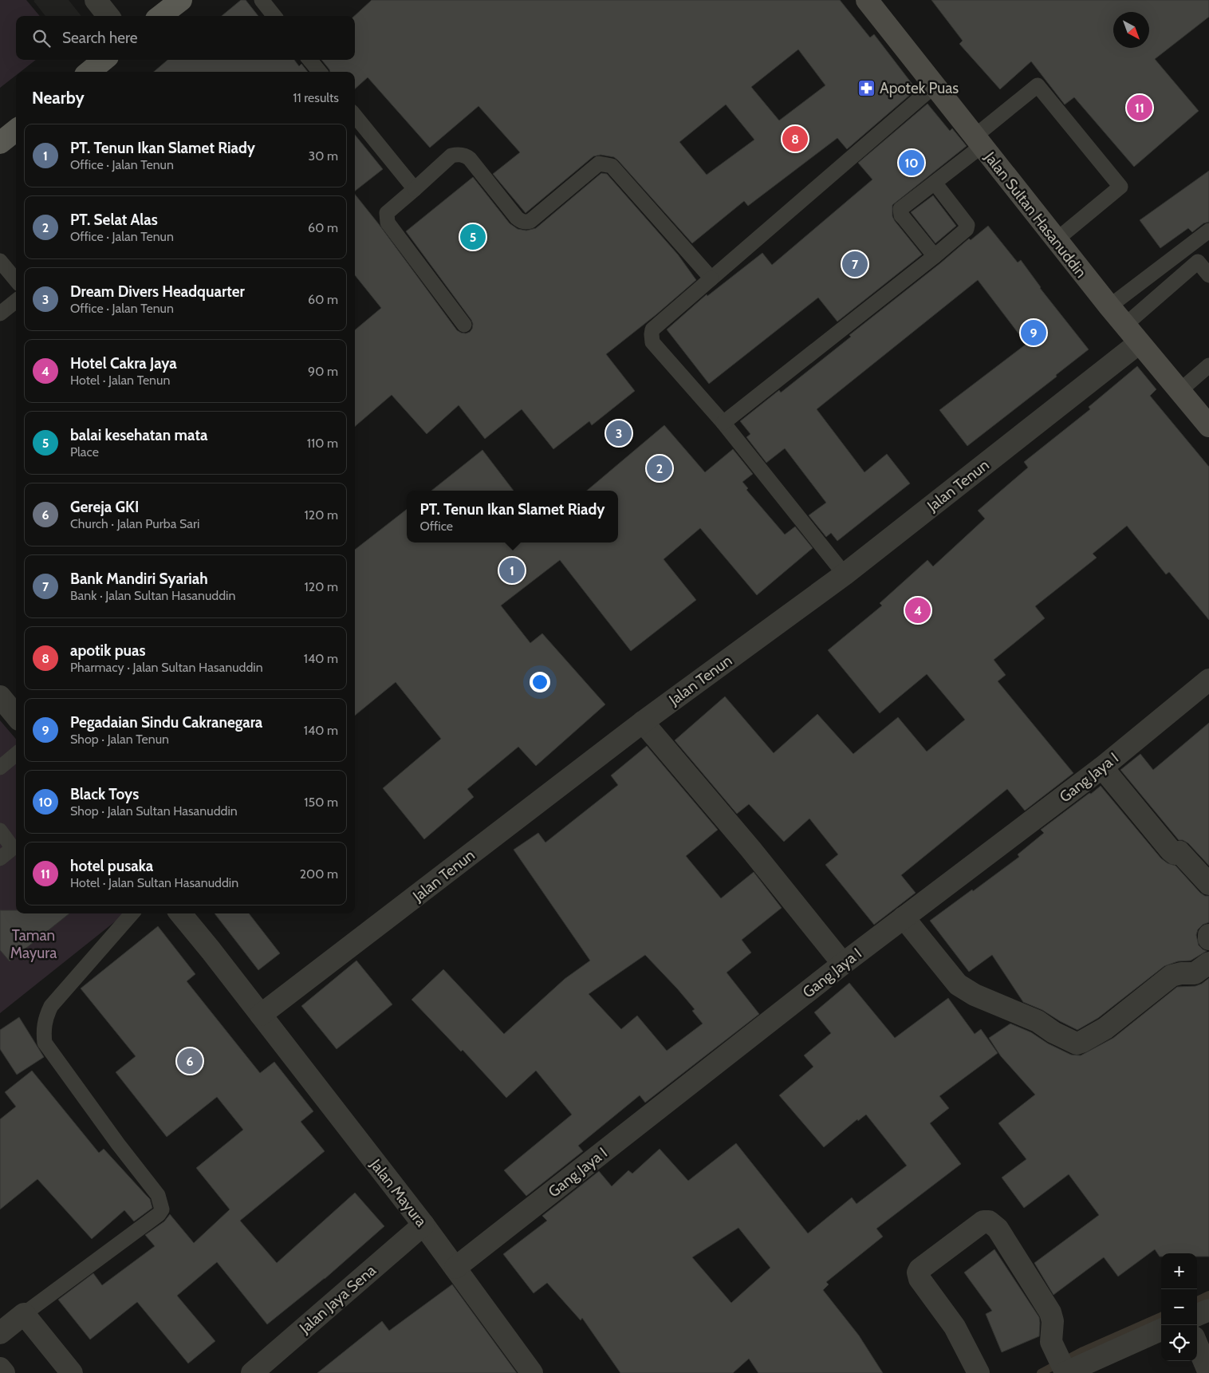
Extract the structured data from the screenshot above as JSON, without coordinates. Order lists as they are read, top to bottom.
{
  "streets": {
    "main road": ["Jalan Sultan Hasanuddin"],
    "street": [
      "Jalan Tenun",
      "Gang Jaya I",
      "Jalan Mayura",
      "Jalan Jaya Sena"
    ]
  },
  "crossings": [
    ["Jalan Sultan Hasanuddin", "Jalan Tenun"],
    ["Jalan Tenun", "Jalan Mayura"],
    ["Gang Jaya I", "Jalan Mayura"],
    ["Jalan Mayura", "Jalan Jaya Sena"]
  ],
  "parks": ["Taman Mayura"],
  "places": {
    "pharmacy": ["Apotek Puas"]
  },
  "north": "bottom right",
  "page": {
    "search": "Search here",
    "heading": ["Nearby", "11 results"],
    "pins": [
      "11",
      "8",
      "10",
      "5",
      "7",
      "9",
      "3",
      "2",
      "1",
      "4",
      "6"
    ],
    "list": [
      {
        "mark": "1",
        "name": "PT. Tenun Ikan Slamet Riady",
        "note": "Office · Jalan Tenun",
        "value": "30 m"
      },
      {
        "mark": "2",
        "name": "PT. Selat Alas",
        "note": "Office · Jalan Tenun",
        "value": "60 m"
      },
      {
        "mark": "3",
        "name": "Dream Divers Headquarter",
        "note": "Office · Jalan Tenun",
        "value": "60 m"
      },
      {
        "mark": "4",
        "name": "Hotel Cakra Jaya",
        "note": "Hotel · Jalan Tenun",
        "value": "90 m"
      },
      {
        "mark": "5",
        "name": "balai kesehatan mata",
        "note": "Place",
        "value": "110 m"
      },
      {
        "mark": "6",
        "name": "Gereja GKI",
        "note": "Church · Jalan Purba Sari",
        "value": "120 m"
      },
      {
        "mark": "7",
        "name": "Bank Mandiri Syariah",
        "note": "Bank · Jalan Sultan Hasanuddin",
        "value": "120 m"
      },
      {
        "mark": "8",
        "name": "apotik puas",
        "note": "Pharmacy · Jalan Sultan Hasanuddin",
        "value": "140 m"
      },
      {
        "mark": "9",
        "name": "Pegadaian Sindu Cakranegara",
        "note": "Shop · Jalan Tenun",
        "value": "140 m"
      },
      {
        "mark": "10",
        "name": "Black Toys",
        "note": "Shop · Jalan Sultan Hasanuddin",
        "value": "150 m"
      },
      {
        "mark": "11",
        "name": "hotel pusaka",
        "note": "Hotel · Jalan Sultan Hasanuddin",
        "value": "200 m"
      }
    ],
    "popup": ["PT. Tenun Ikan Slamet Riady", "Office"],
    "map_buttons": ["+", "−"]
  }
}
